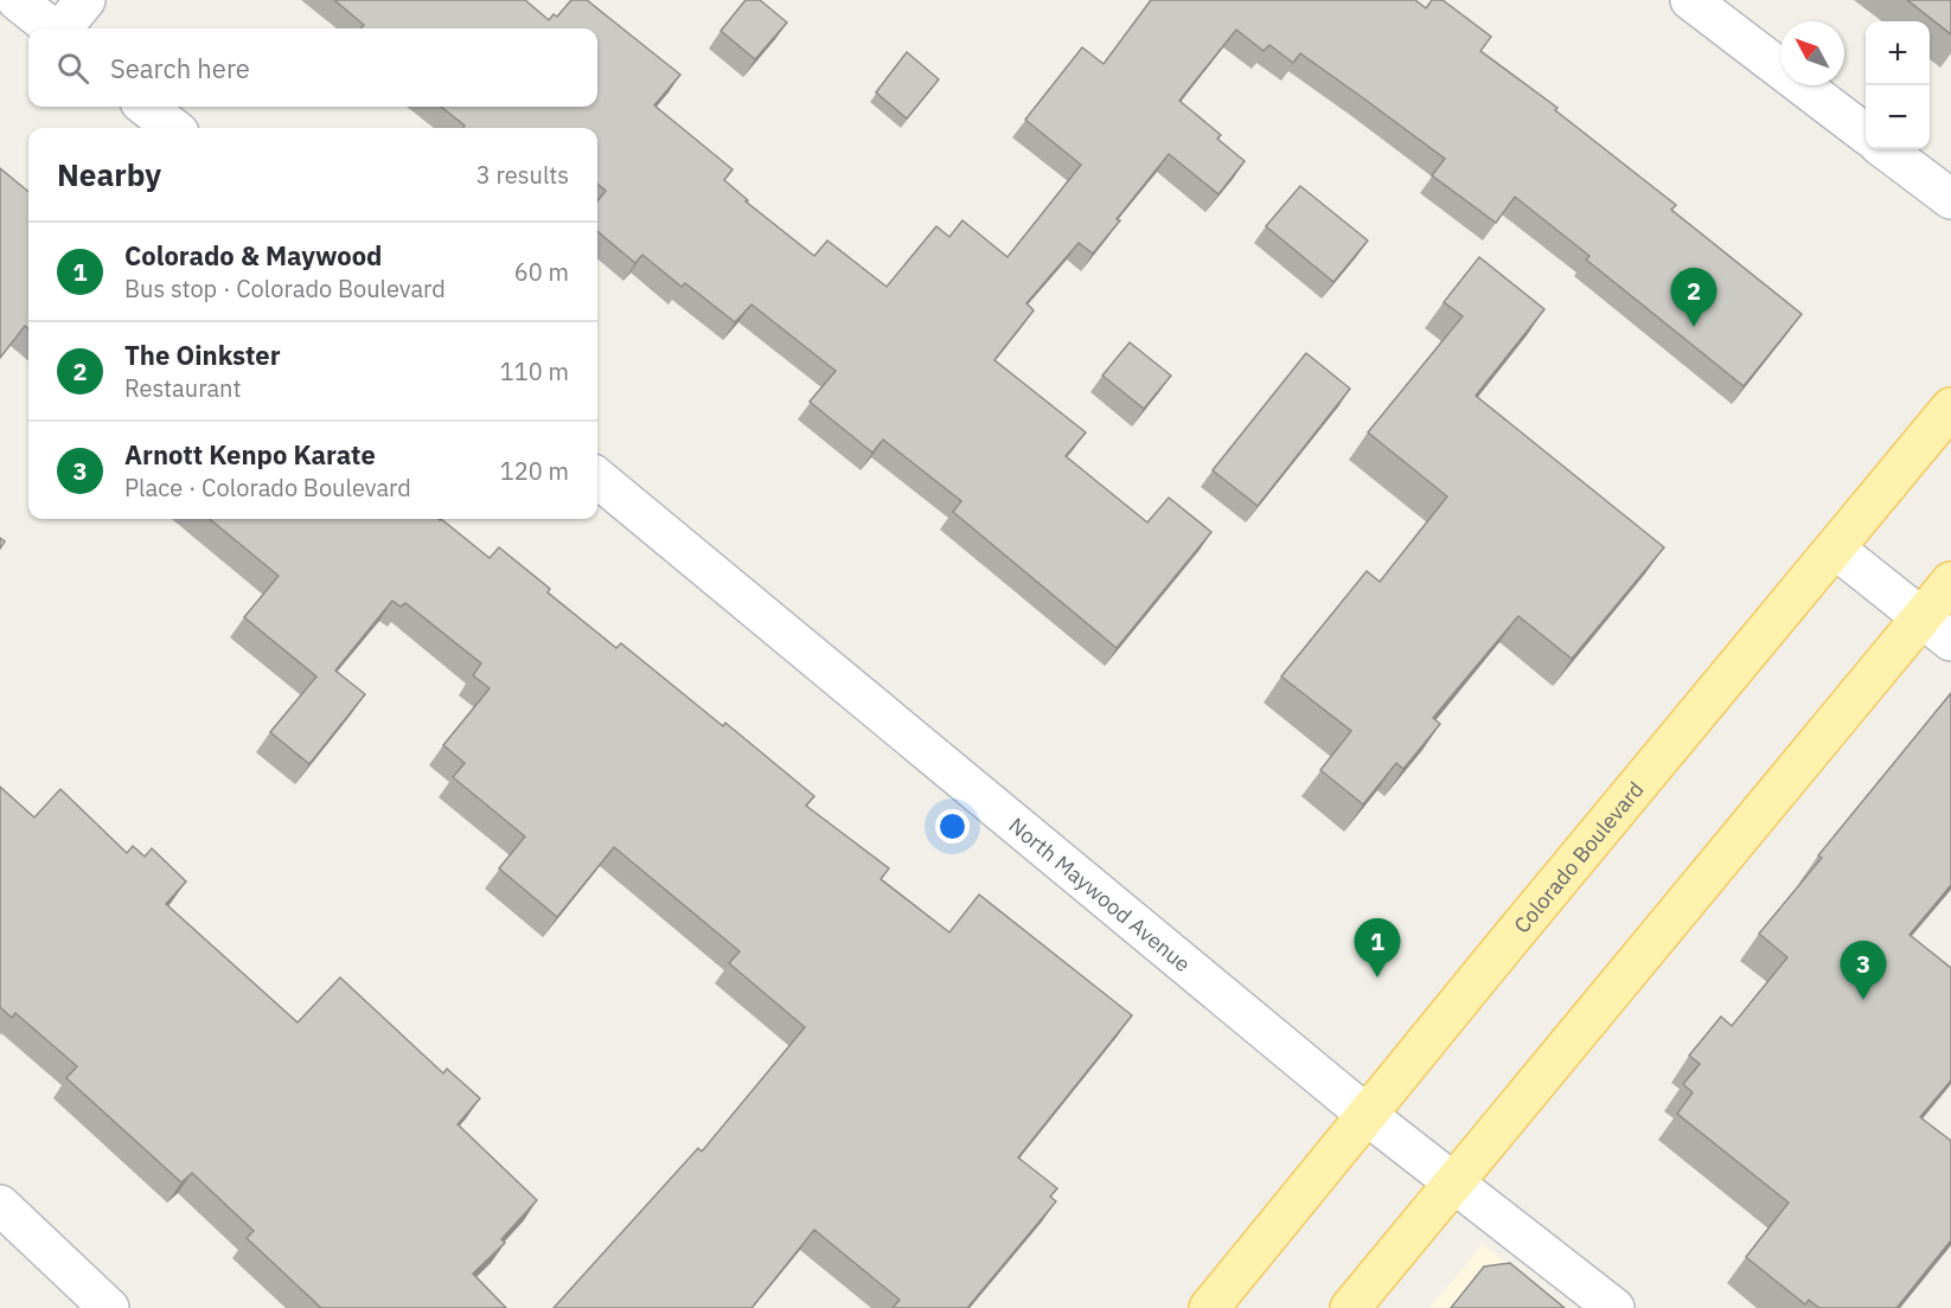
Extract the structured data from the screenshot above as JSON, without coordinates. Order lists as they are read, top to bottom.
{
  "streets": {
    "main road": ["Colorado Boulevard"],
    "street": ["North Maywood Avenue"]
  },
  "crossings": [
    ["Colorado Boulevard", "North Maywood Avenue"]
  ],
  "north": "top left",
  "page": {
    "map_buttons": ["+", "−"],
    "search": "Search here",
    "heading": ["Nearby", "3 results"],
    "list": [
      {
        "mark": "1",
        "name": "Colorado & Maywood",
        "note": "Bus stop · Colorado Boulevard",
        "value": "60 m"
      },
      {
        "mark": "2",
        "name": "The Oinkster",
        "note": "Restaurant",
        "value": "110 m"
      },
      {
        "mark": "3",
        "name": "Arnott Kenpo Karate",
        "note": "Place · Colorado Boulevard",
        "value": "120 m"
      }
    ],
    "pins": ["2", "1", "3"]
  }
}
